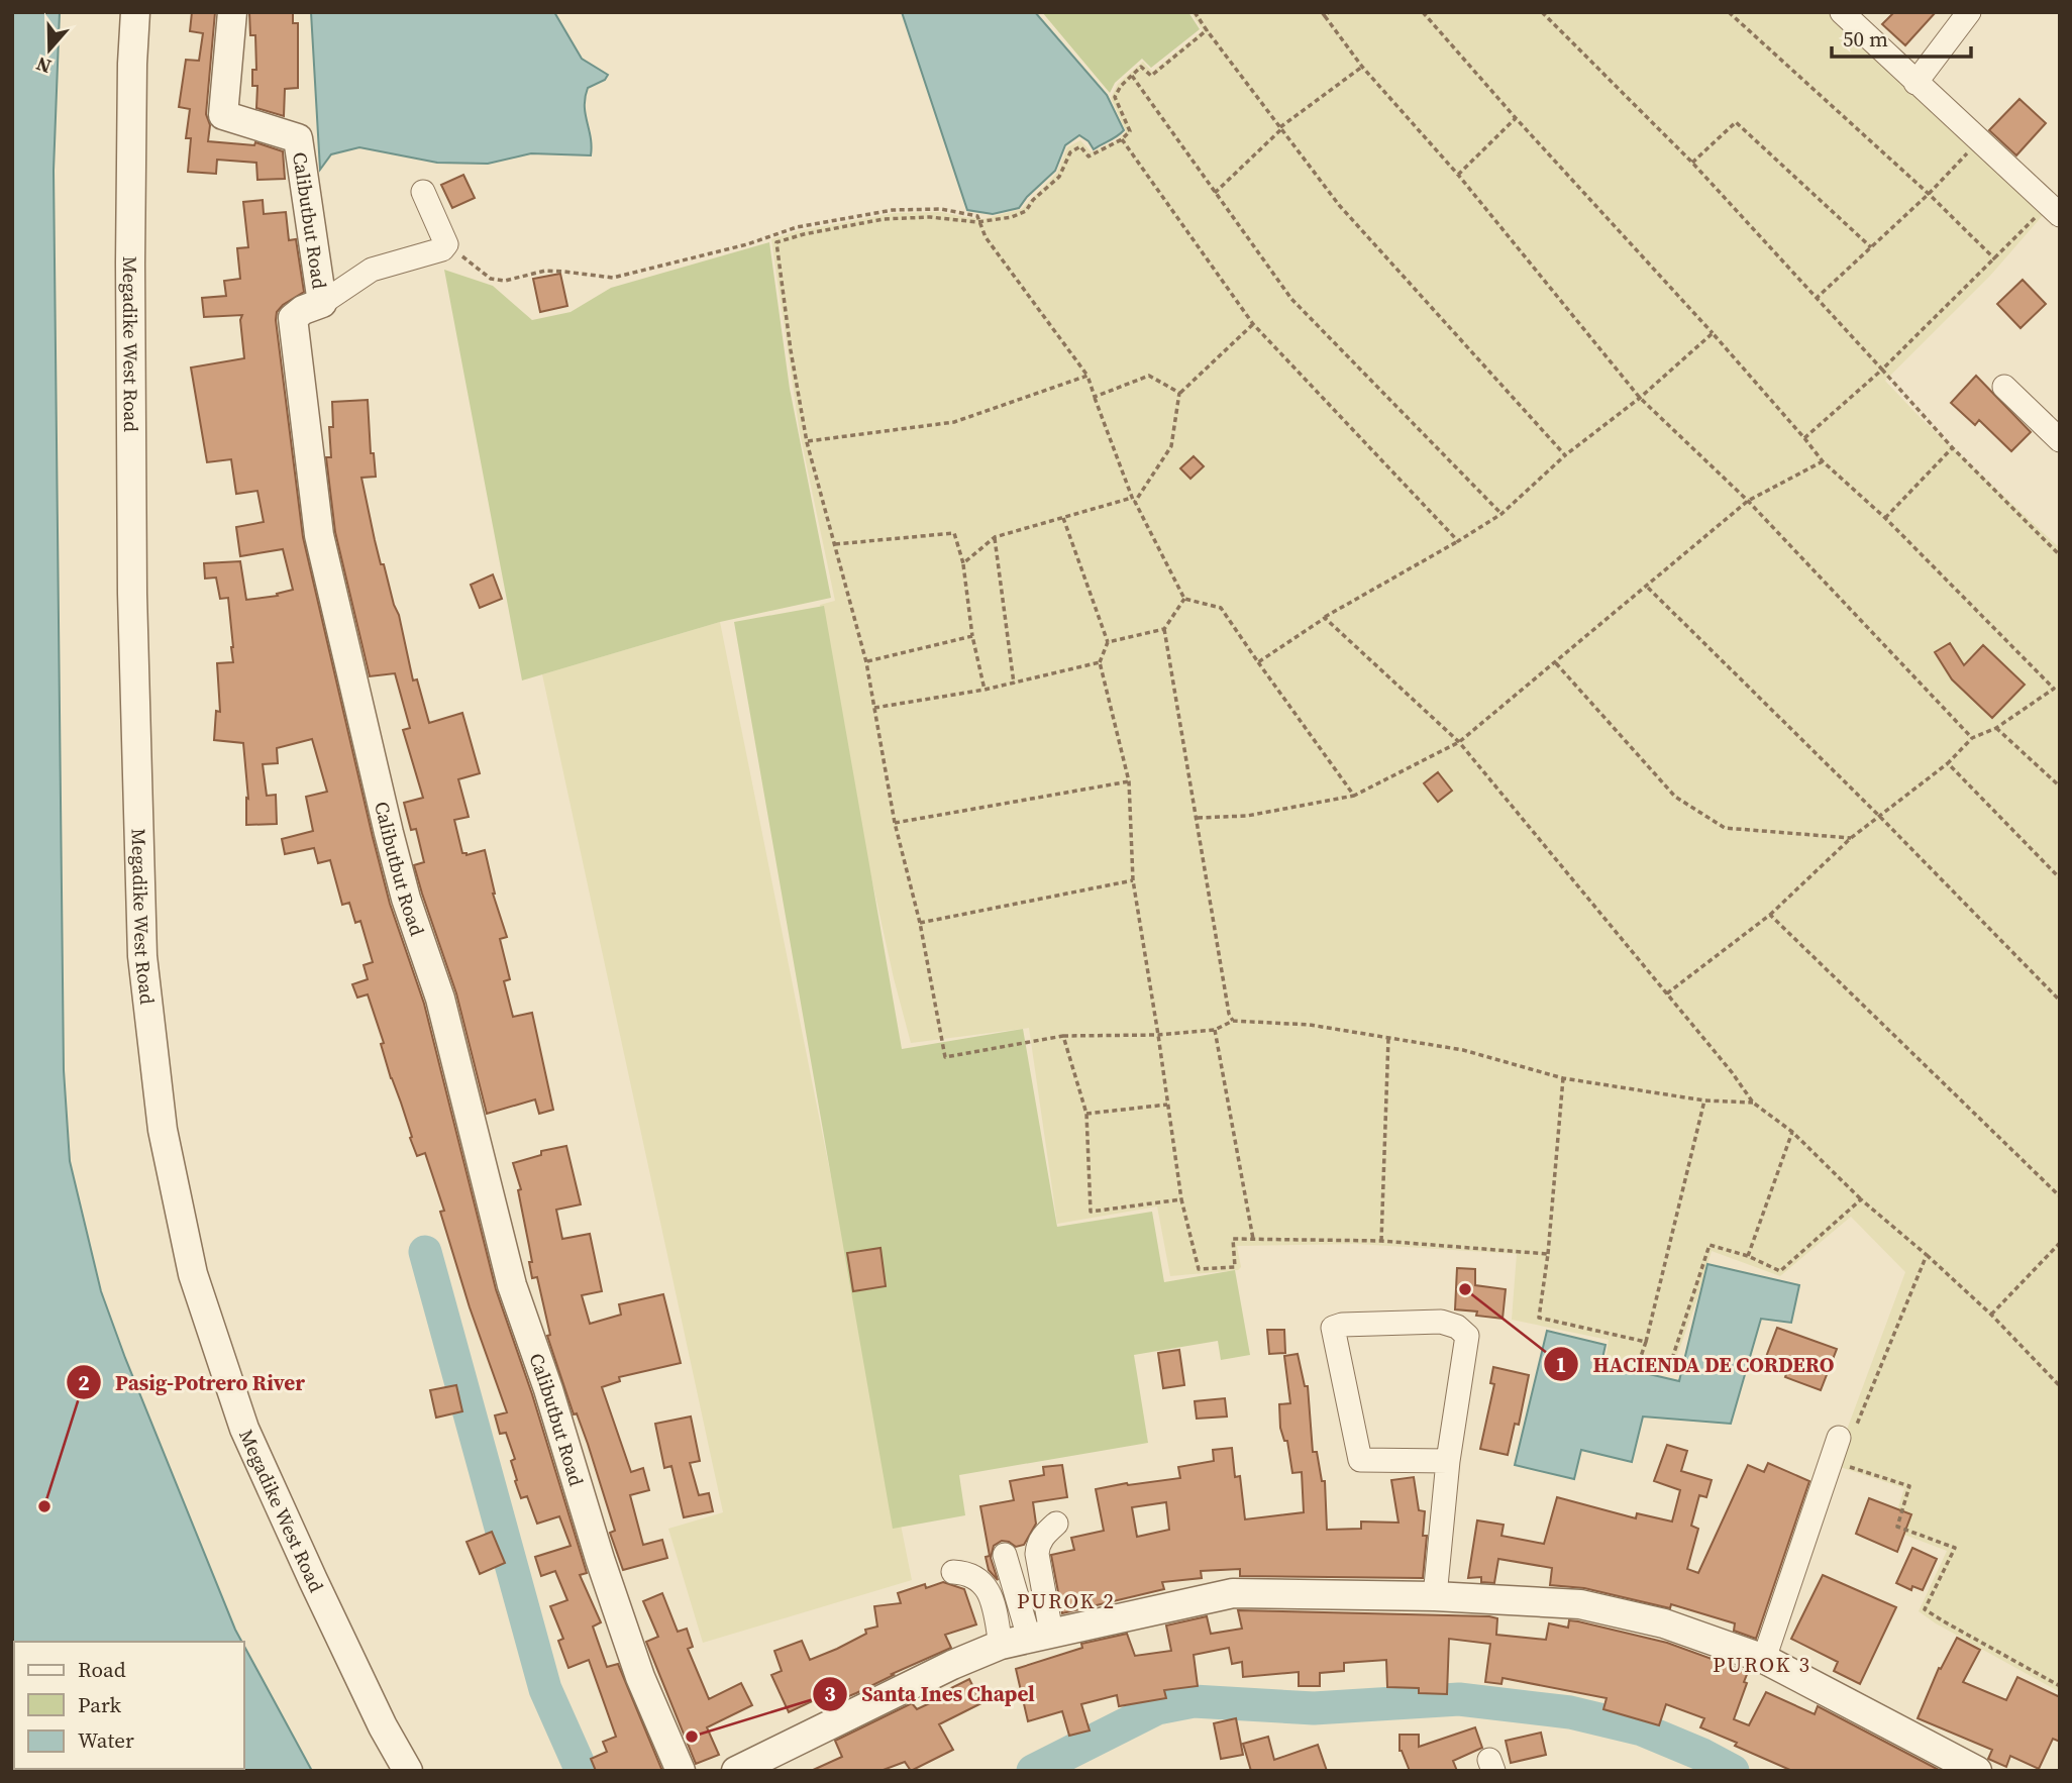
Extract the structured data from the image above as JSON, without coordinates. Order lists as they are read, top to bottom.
{
  "streets": {
    "street": ["Calibutbut Road", "Megadike West Road"]
  },
  "districts": ["PUROK 2", "PUROK 3"],
  "places": ["HACIENDA DE CORDERO", "Pasig-Potrero River", "Santa Ines Chapel"],
  "legend": ["Road", "Park", "Water"],
  "scale_bar": "50 m",
  "north": "bottom"
}
